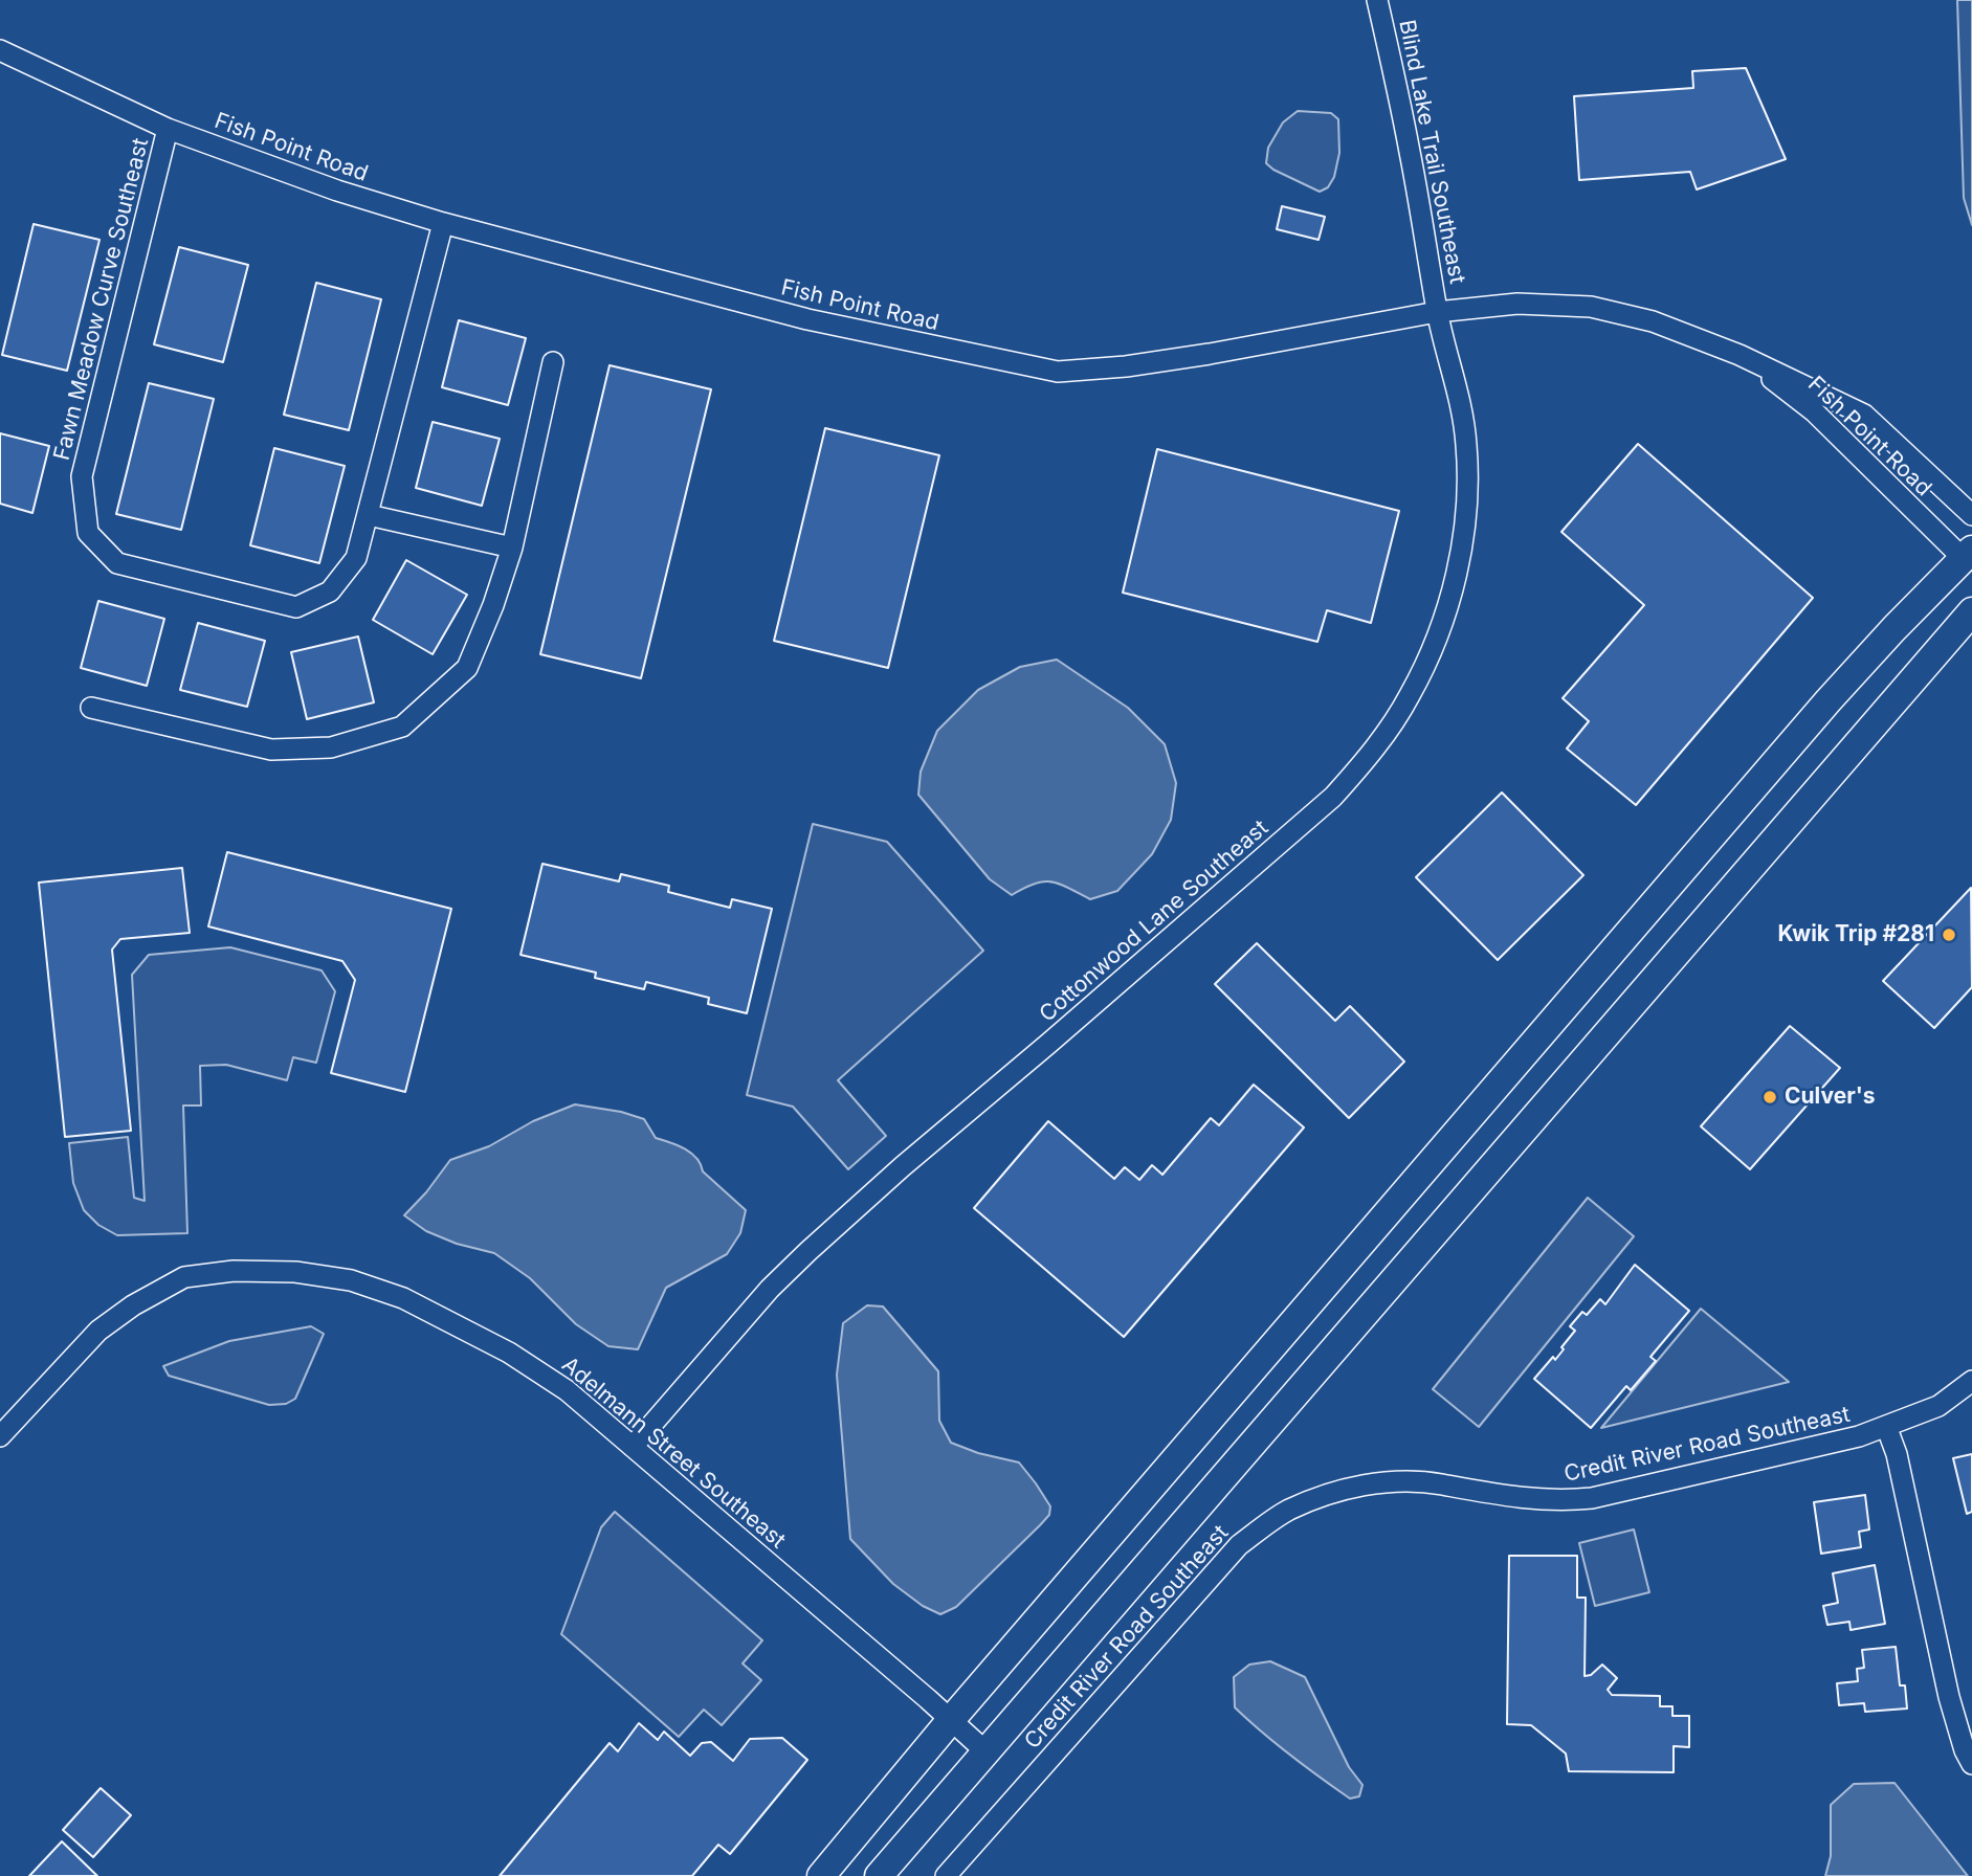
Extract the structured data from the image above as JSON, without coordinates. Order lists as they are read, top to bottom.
{
  "streets": {
    "street": [
      "Fish Point Road",
      "Blind Lake Trail Southeast",
      "Fawn Meadow Curve Southeast",
      "Cottonwood Lane Southeast",
      "Credit River Road Southeast",
      "Adelmann Street Southeast"
    ]
  },
  "crossings": [
    ["Fish Point Road", "Blind Lake Trail Southeast"],
    ["Fish Point Road", "Fawn Meadow Curve Southeast"],
    ["Fish Point Road", "Cottonwood Lane Southeast"],
    ["Blind Lake Trail Southeast", "Cottonwood Lane Southeast"],
    ["Cottonwood Lane Southeast", "Adelmann Street Southeast"]
  ],
  "places": ["Kwik Trip #281", "Culver's"]
}
